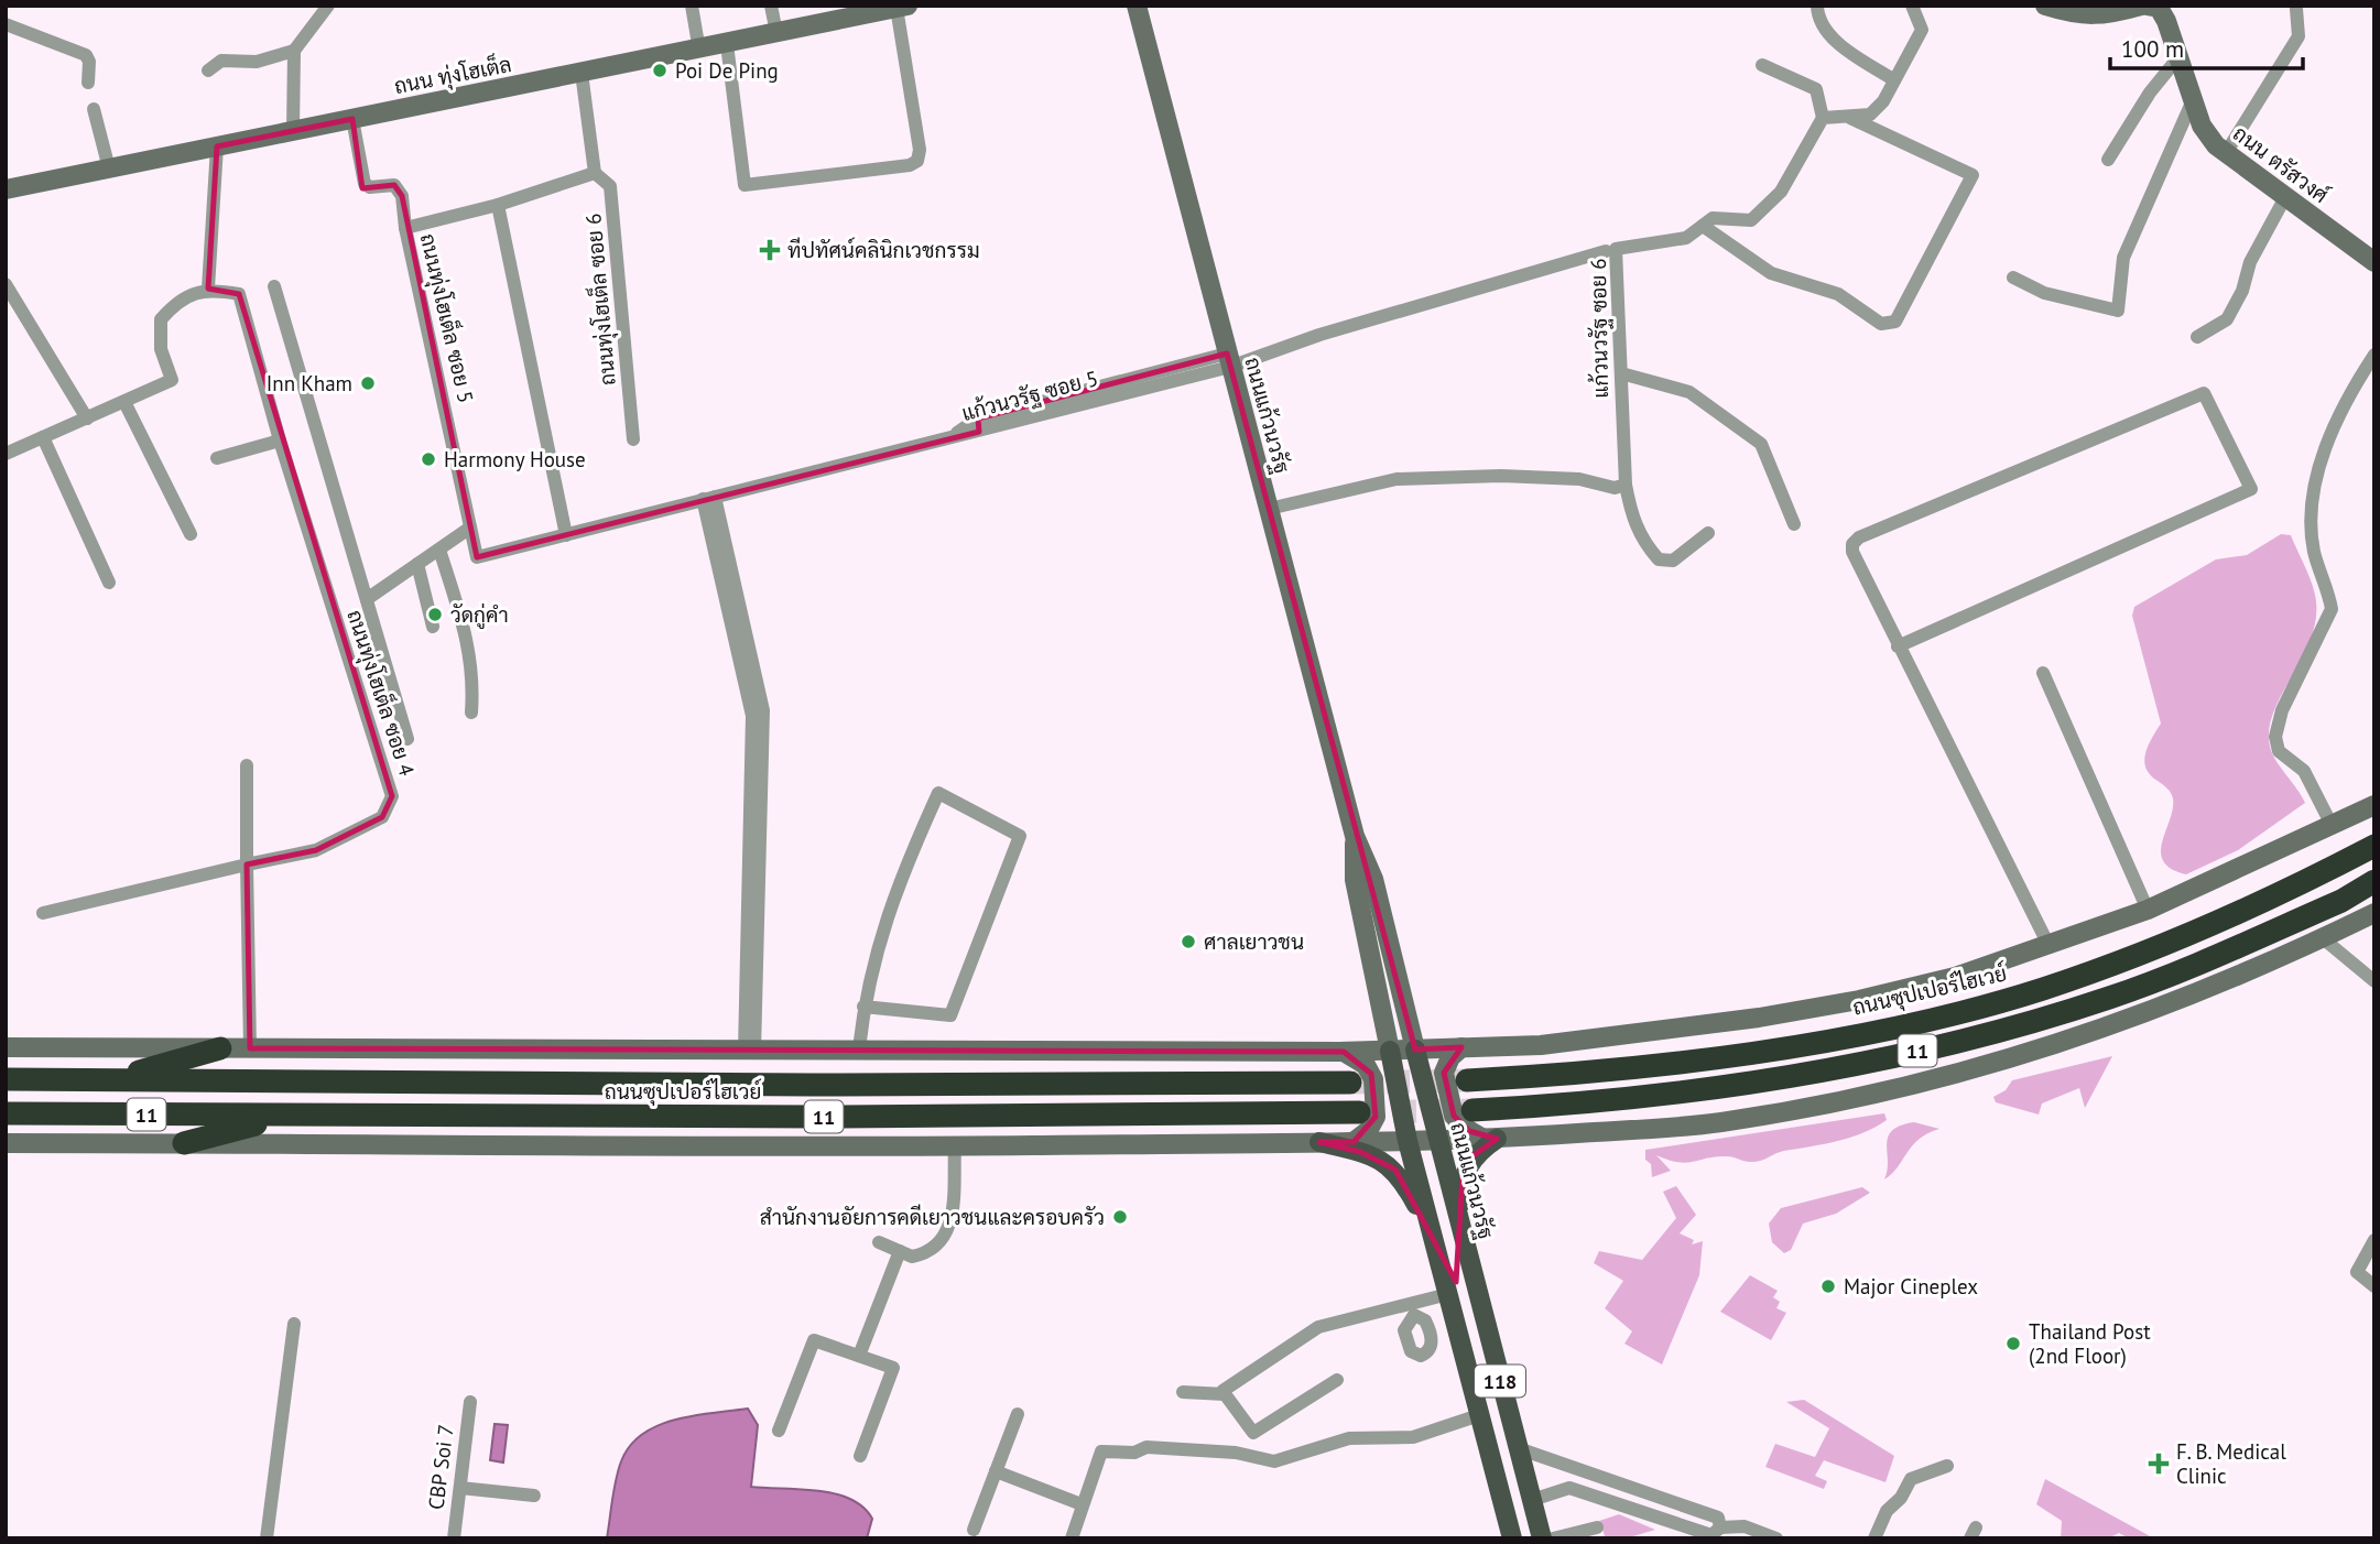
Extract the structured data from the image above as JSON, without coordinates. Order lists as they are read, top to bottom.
{
  "streets": {
    "highway": ["ถนนซุปเปอร์ไฮเวย์", "11"],
    "main road": [
      "ถนน ทุ่งโฮเต็ล",
      "ถนน ตรัสวงศ์",
      "ถนนแก้วนวรัฐ",
      "118"
    ],
    "street": [
      "ถนนทุ่งโฮเต็ล ซอย 6",
      "ถนนทุ่งโฮเต็ล ซอย 5",
      "แก้วนวรัฐ ซอย 6",
      "แก้วนวรัฐ ซอย 5",
      "ถนนทุ่งโฮเต็ล ซอย 4",
      "CBP Soi 7"
    ]
  },
  "crossings": [
    ["ถนน ทุ่งโฮเต็ล", "ถนนทุ่งโฮเต็ล ซอย 6"],
    ["ถนน ทุ่งโฮเต็ล", "ถนนทุ่งโฮเต็ล ซอย 5"],
    ["แก้วนวรัฐ ซอย 5", "ถนนแก้วนวรัฐ"]
  ],
  "places": {
    "other": [
      "Poi De Ping",
      "Inn Kham",
      "Harmony House",
      "วัดกู่คำ",
      "ศาลเยาวชน",
      "สำนักงานอัยการคดีเยาวชนและครอบครัว",
      "Major Cineplex",
      "Thailand Post (2nd Floor)"
    ],
    "health": ["ทีปทัศน์คลินิกเวชกรรม", "F. B. Medical Clinic"]
  },
  "scale_bar": "100 m"
}
